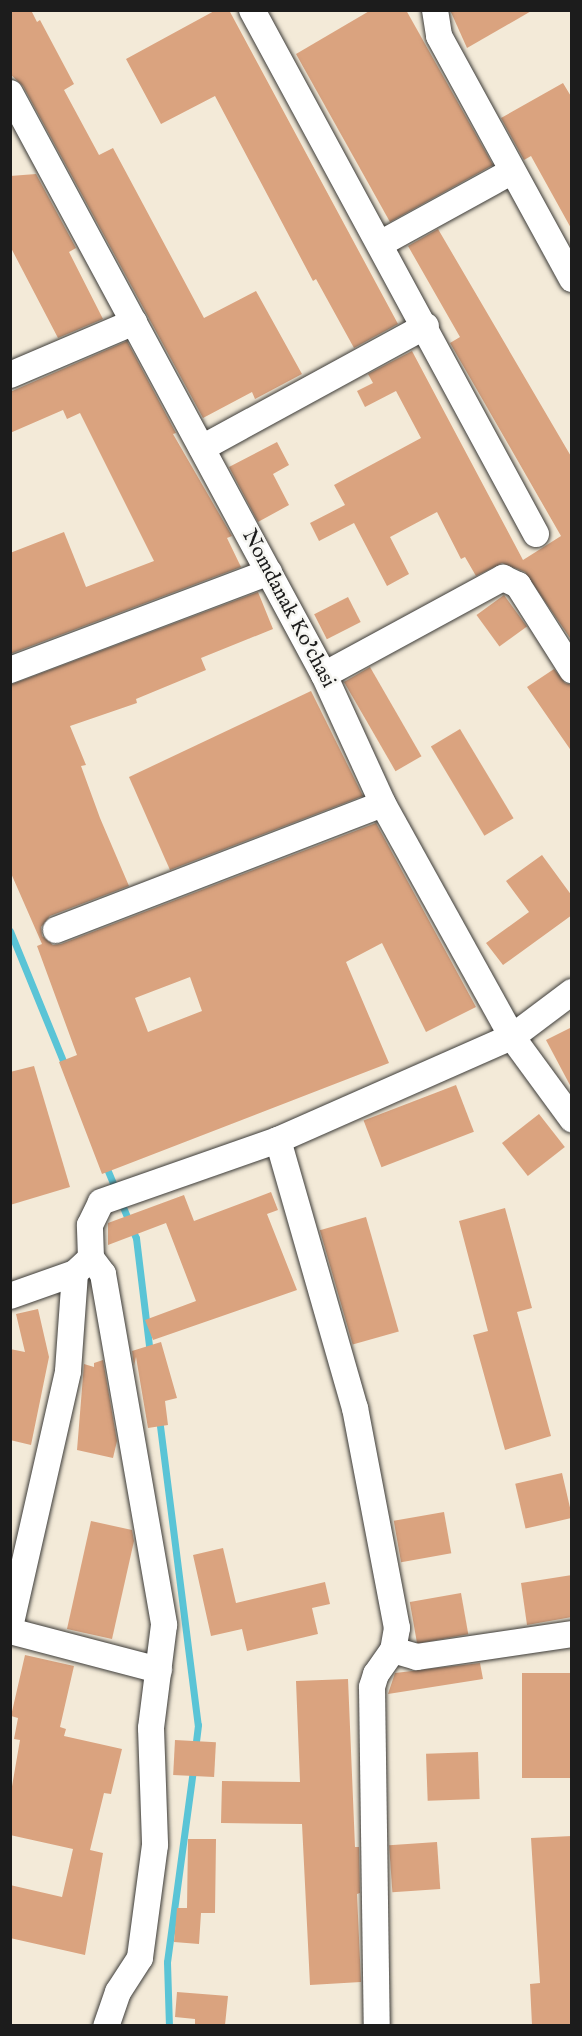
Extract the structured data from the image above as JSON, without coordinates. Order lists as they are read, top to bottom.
{
  "streets": {
    "street": ["Nomdanak Ko'chasi"]
  }
}
